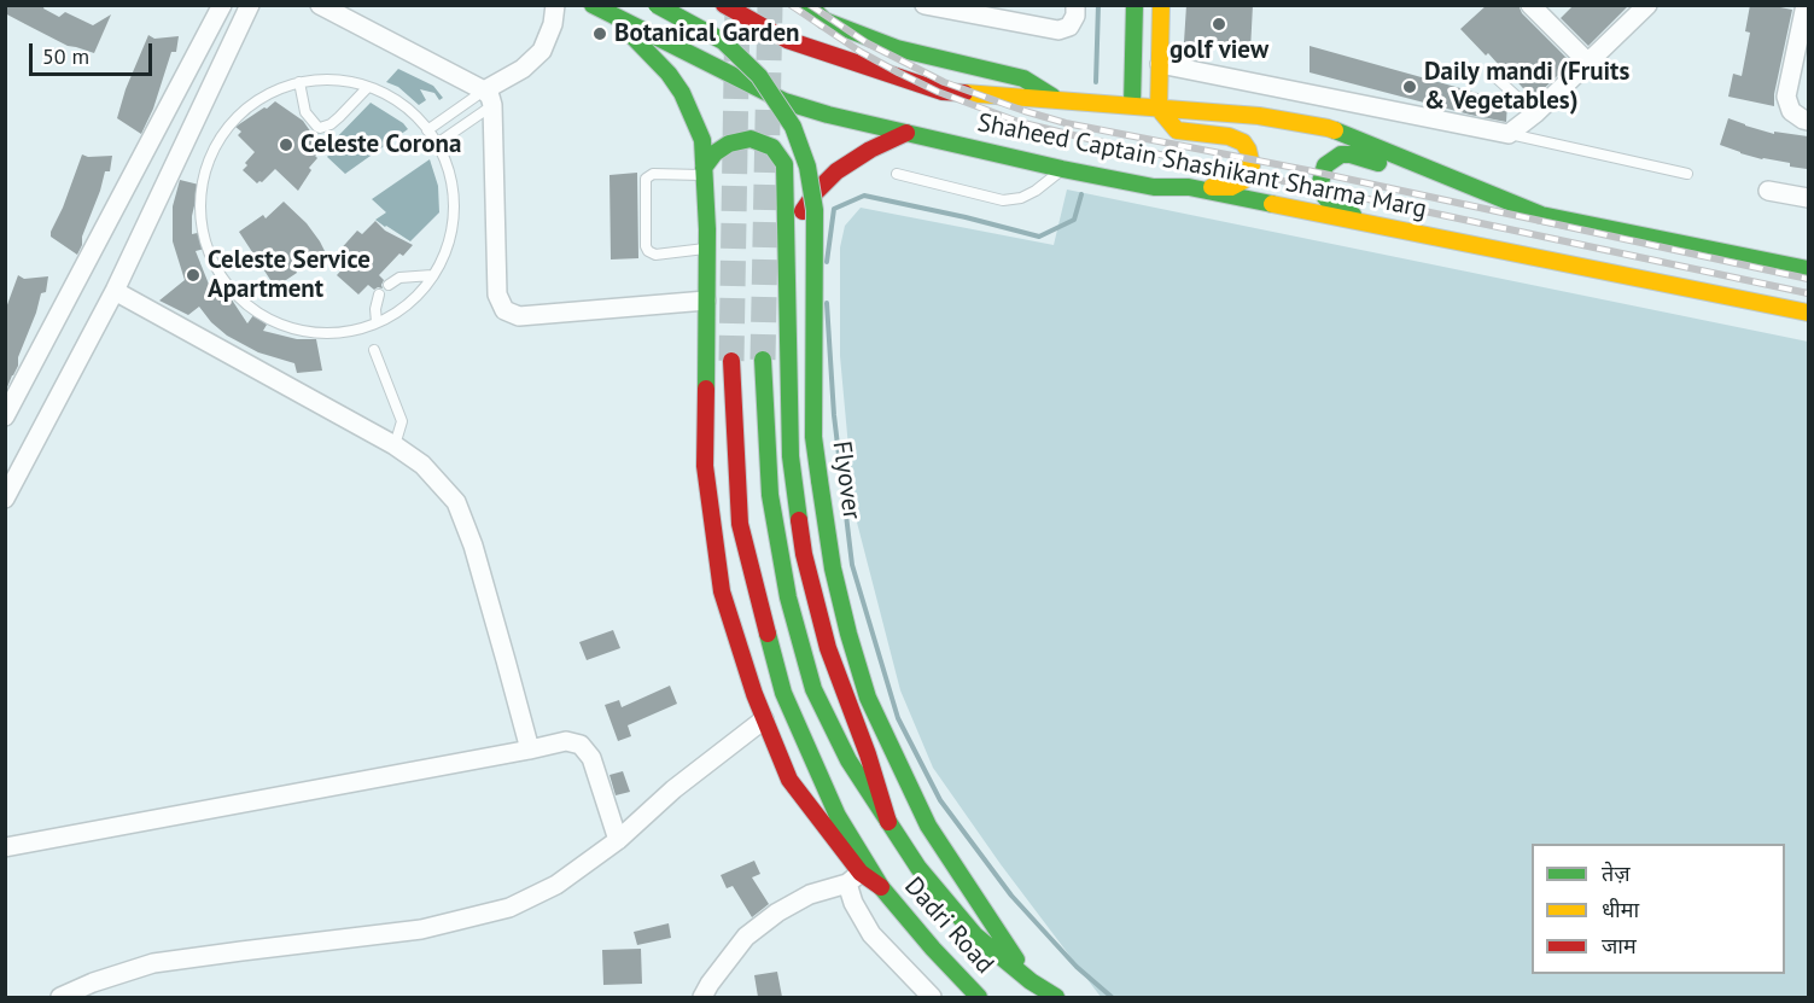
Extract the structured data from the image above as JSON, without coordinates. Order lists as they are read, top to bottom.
{
  "streets": {
    "main road": ["Shaheed Captain Shashikant Sharma Marg", "Flyover", "Dadri Road"]
  },
  "crossings": [
    ["Flyover", "Dadri Road"]
  ],
  "places": [
    "golf view",
    "Botanical Garden",
    "Daily mandi (Fruits & Vegetables)",
    "Celeste Corona",
    "Celeste Service Apartment"
  ],
  "legend": ["तेज़", "धीमा", "जाम"],
  "scale_bar": "50 m"
}
